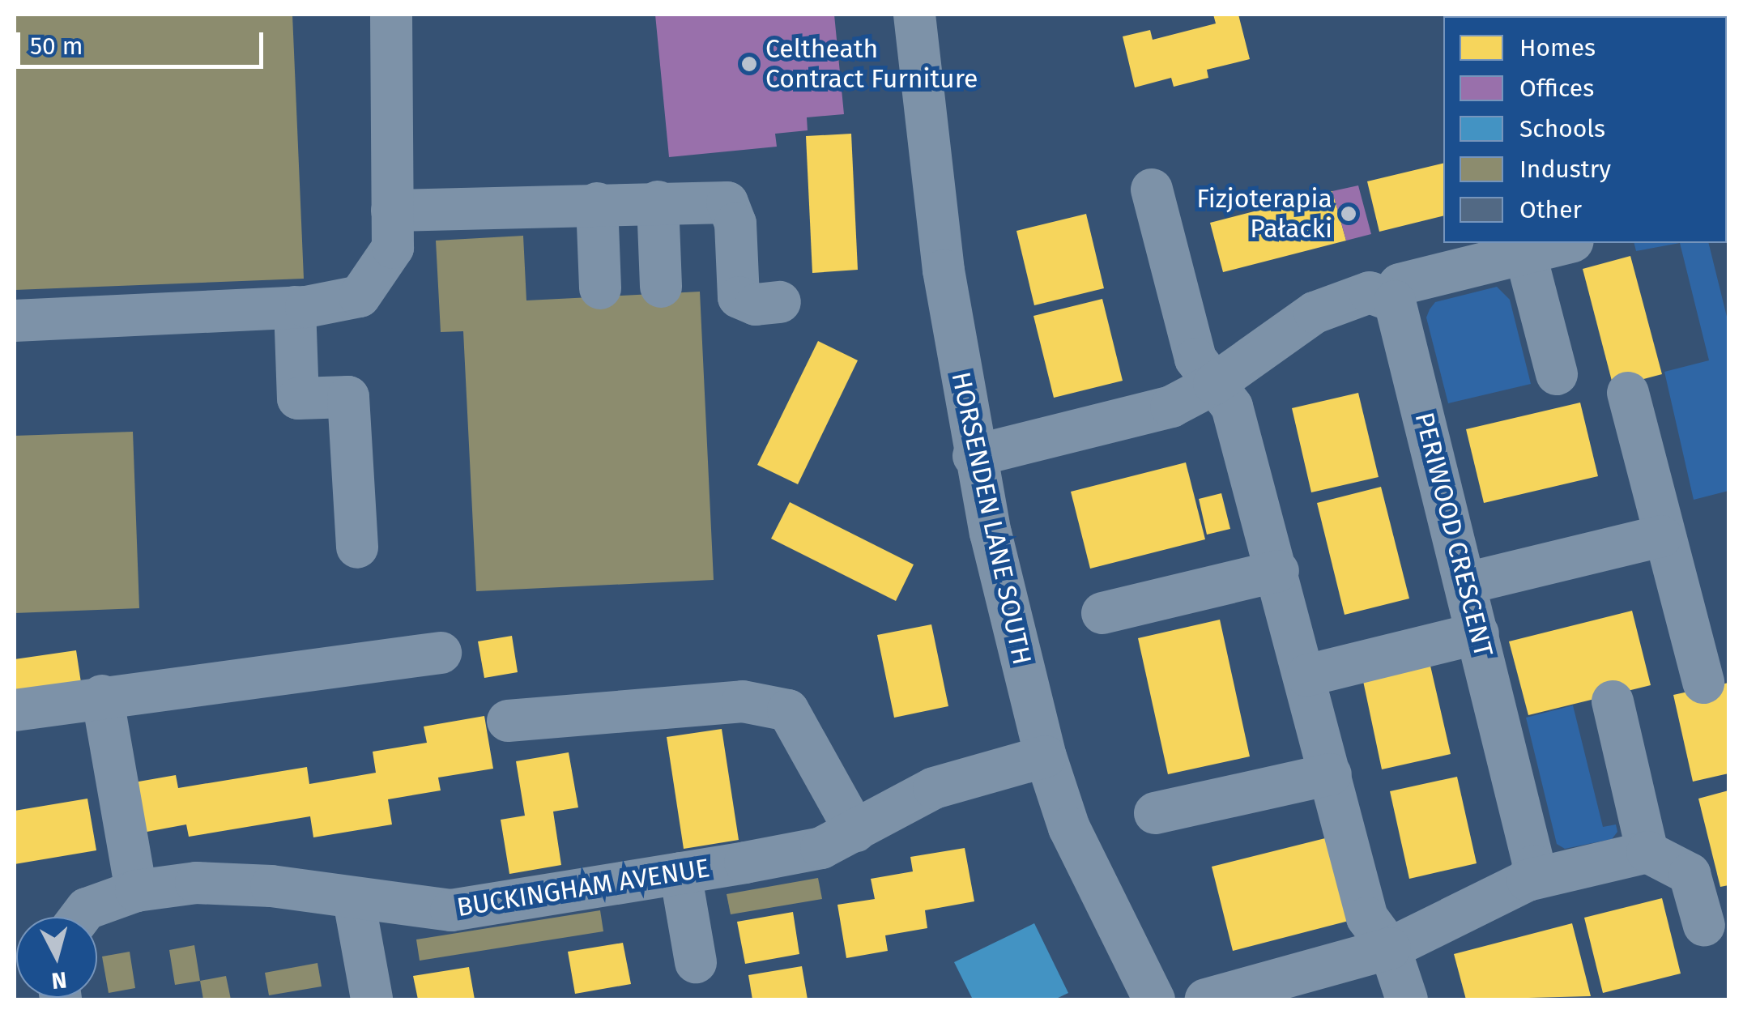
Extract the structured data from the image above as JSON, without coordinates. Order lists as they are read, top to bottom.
{
  "streets": {
    "street": ["HORSENDEN LANE SOUTH", "PERIWOOD CRESCENT", "BUCKINGHAM AVENUE"]
  },
  "crossings": [
    ["HORSENDEN LANE SOUTH", "BUCKINGHAM AVENUE"]
  ],
  "places": ["Celtheath Contract Furniture", "Fizjoterapia Pałacki"],
  "legend": [
    "Homes",
    "Offices",
    "Schools",
    "Industry",
    "Other"
  ],
  "scale_bar": "50 m",
  "north": "bottom"
}
